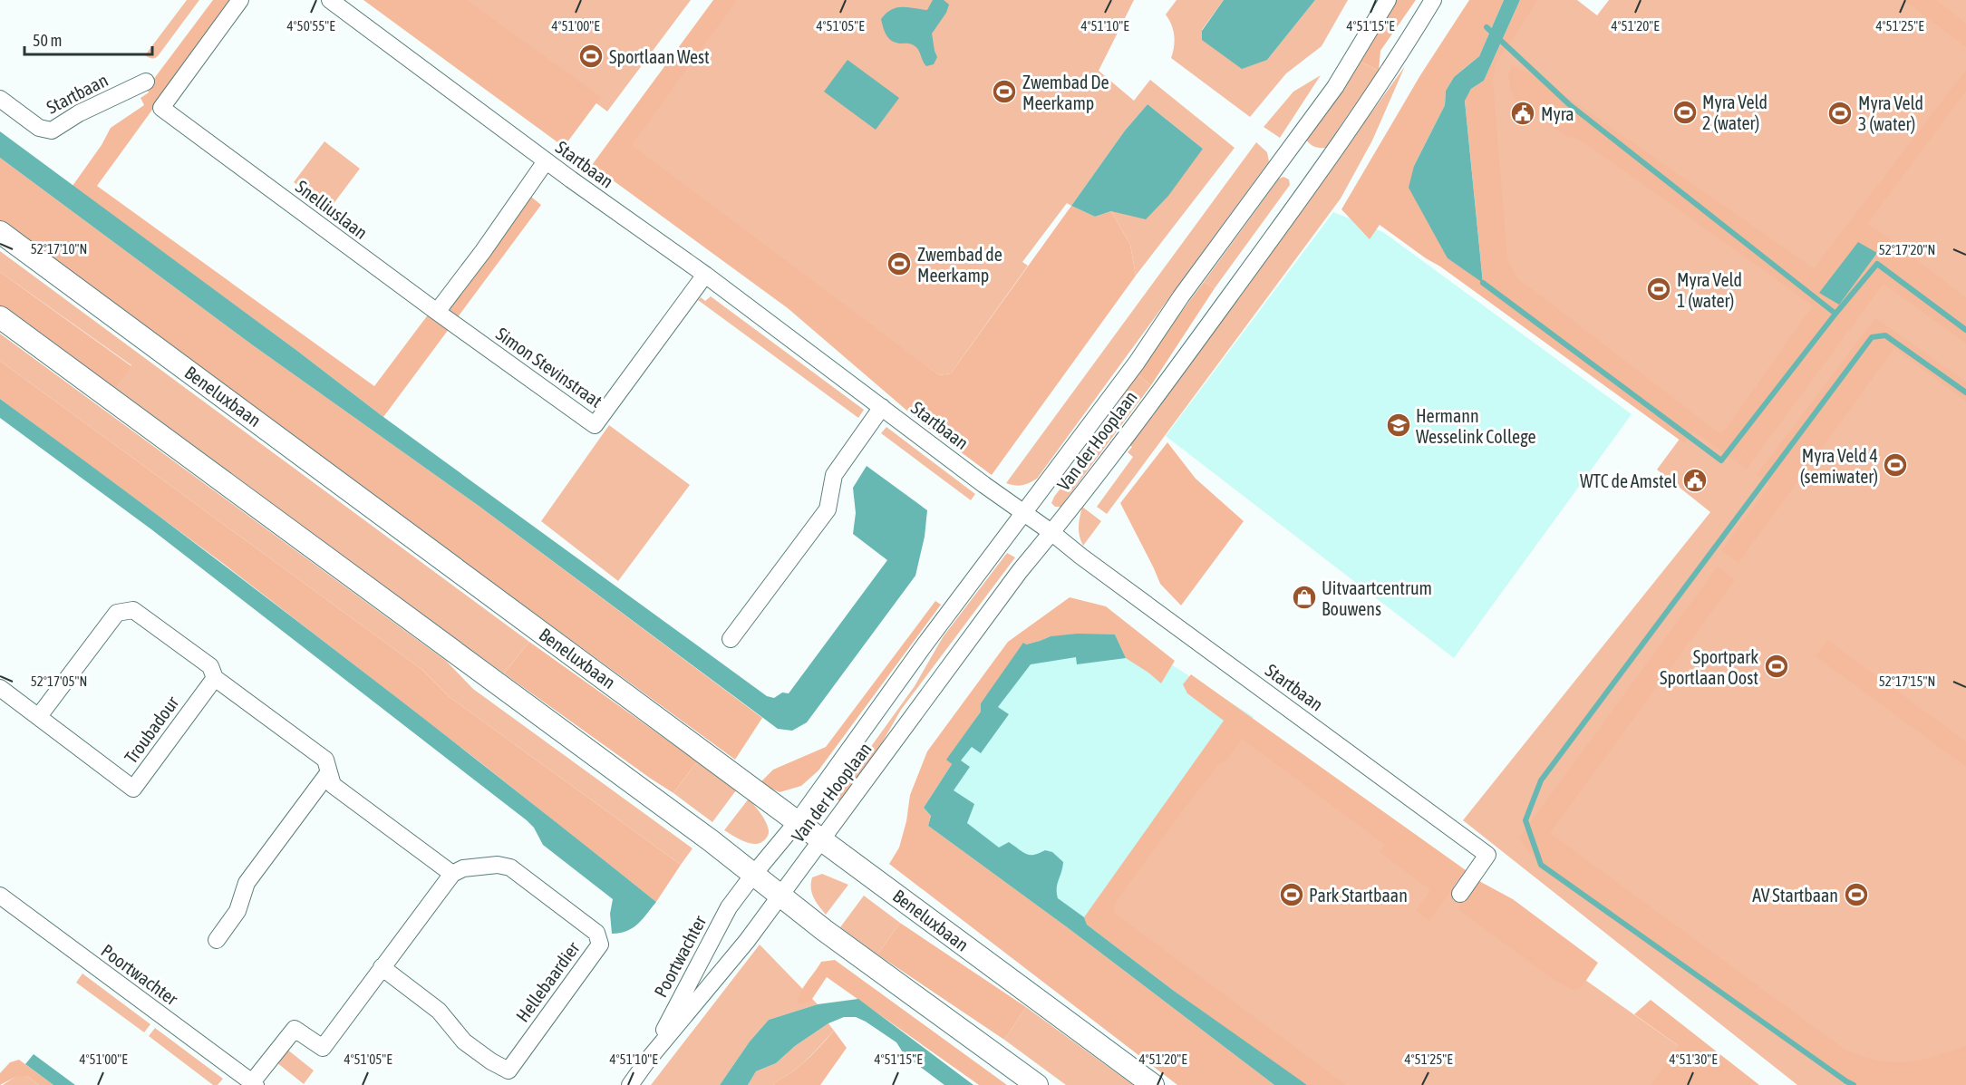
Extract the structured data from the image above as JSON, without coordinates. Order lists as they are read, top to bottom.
{
  "streets": {
    "main road": ["Beneluxbaan"],
    "street": [
      "Startbaan",
      "Snelliuslaan",
      "Simon Stevinstraat",
      "Van der Hooplaan",
      "Troubadour",
      "Poortwachter",
      "Hellebaardier"
    ]
  },
  "crossings": [
    ["Startbaan", "Simon Stevinstraat"],
    ["Startbaan", "Van der Hooplaan"],
    ["Snelliuslaan", "Simon Stevinstraat"],
    ["Beneluxbaan", "Van der Hooplaan"],
    ["Van der Hooplaan", "Poortwachter"]
  ],
  "places": {
    "sports": [
      "Sportlaan West",
      "Zwembad De Meerkamp",
      "Myra Veld 2 (water)",
      "Myra Veld 3 (water)",
      "Zwembad de Meerkamp",
      "Myra Veld 1 (water)",
      "Myra Veld 4 (semiwater)",
      "Sportpark Sportlaan Oost",
      "Park Startbaan",
      "AV Startbaan"
    ],
    "public building": ["Myra", "WTC de Amstel"],
    "school or university": ["Hermann Wesselink College"],
    "shop": ["Uitvaartcentrum Bouwens"]
  },
  "scale_bar": "50 m",
  "coordinates": [
    "4°50'55\"E",
    "4°51'00\"E",
    "4°51'05\"E",
    "4°51'10\"E",
    "4°51'15\"E",
    "4°51'20\"E",
    "4°51'25\"E",
    "52°17'10\"N",
    "52°17'20\"N",
    "52°17'05\"N",
    "52°17'15\"N",
    "4°51'30\"E"
  ]
}
